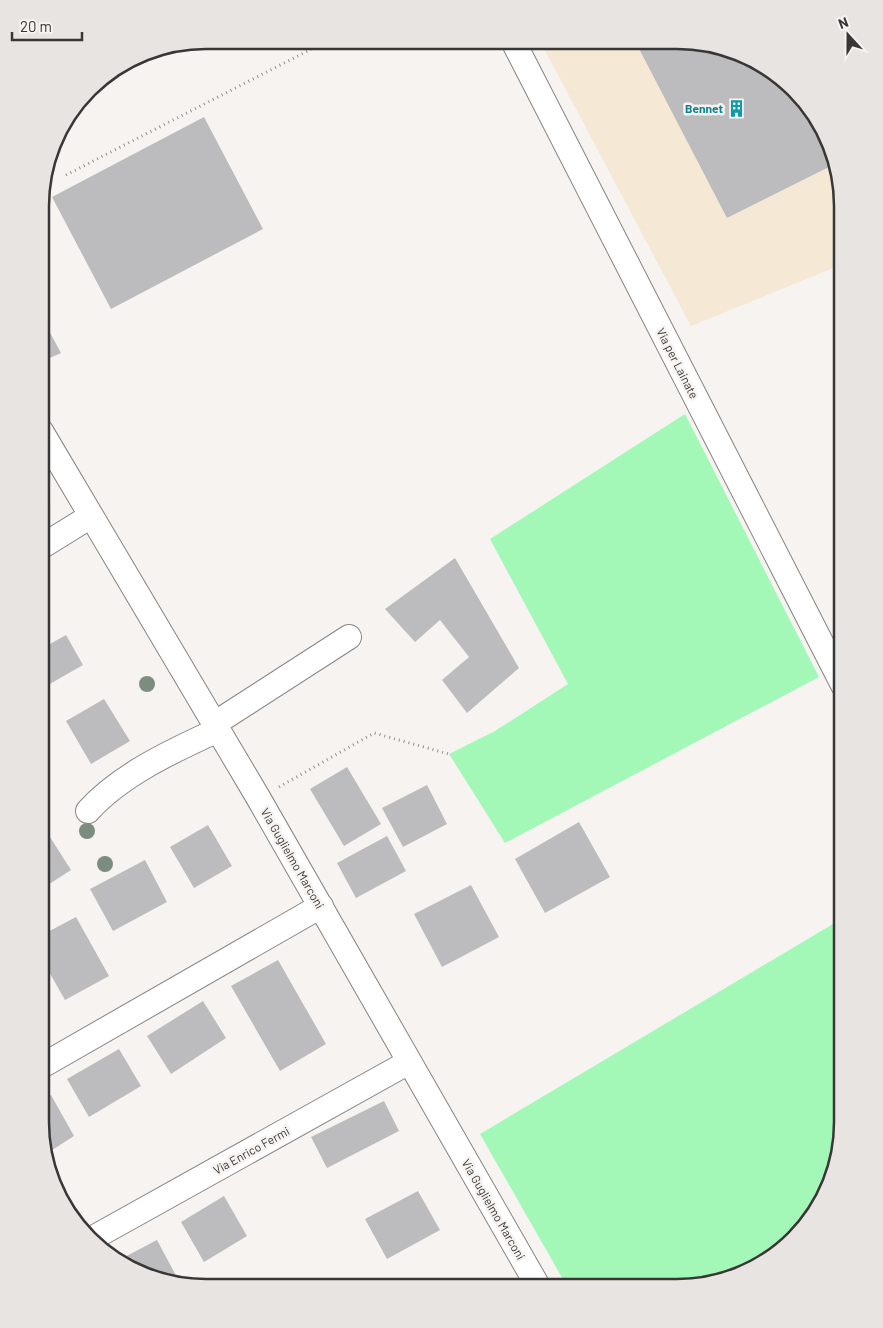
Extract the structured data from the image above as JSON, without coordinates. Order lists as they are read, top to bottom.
{
  "streets": {
    "street": ["Via per Lainate", "Via Guglielmo Marconi", "Via Enrico Fermi"]
  },
  "crossings": [
    ["Via Guglielmo Marconi", "Via Enrico Fermi"]
  ],
  "places": {
    "building": ["Bennet"]
  },
  "scale_bar": "20 m",
  "north": "top"
}
